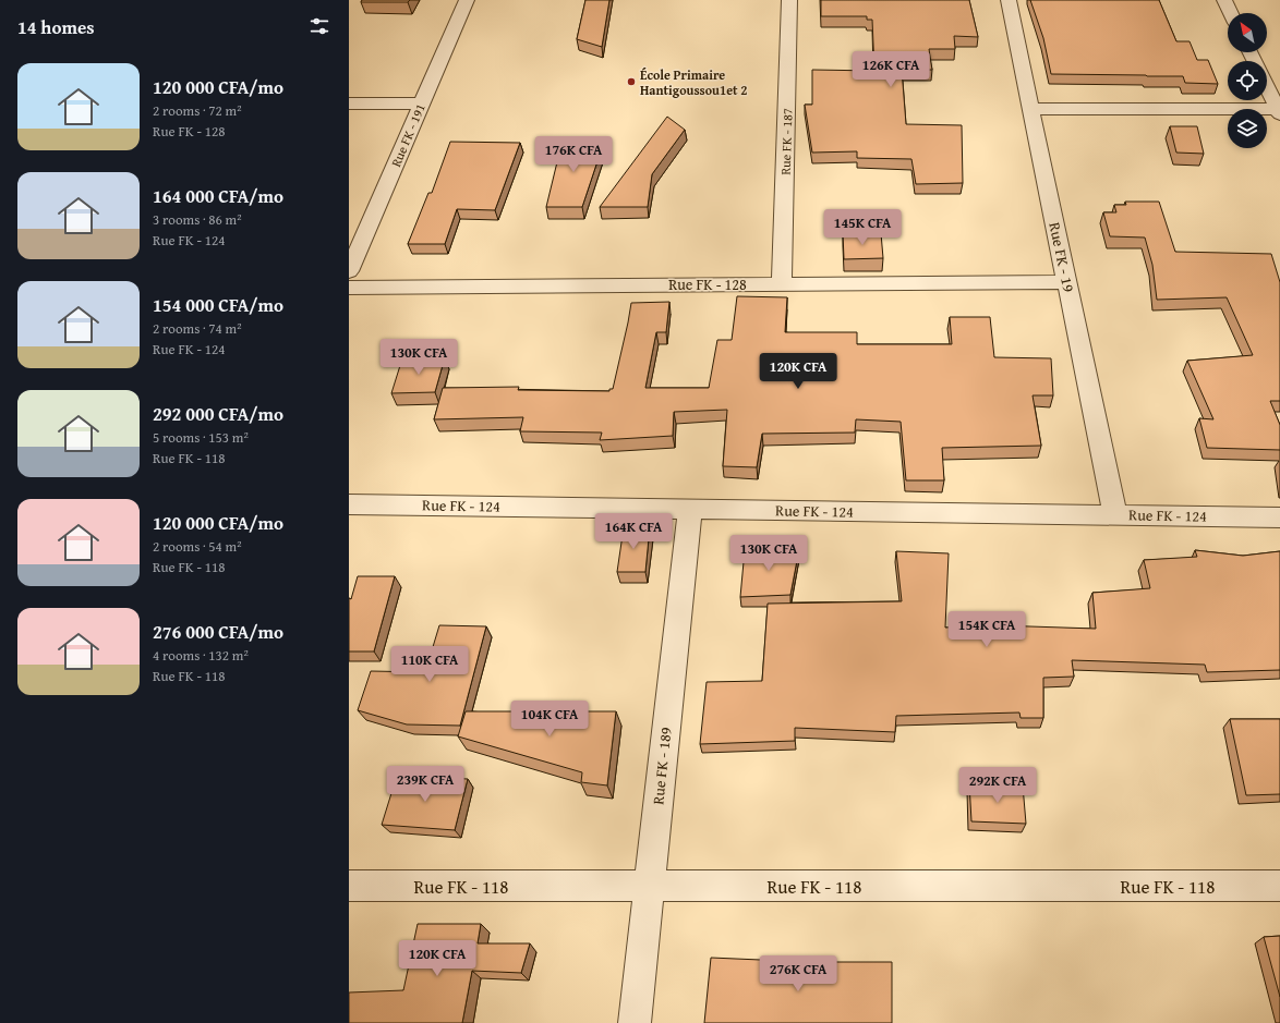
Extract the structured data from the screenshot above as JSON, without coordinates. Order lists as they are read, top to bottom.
{
  "streets": {
    "street": [
      "Rue FK - 191",
      "Rue FK - 187",
      "Rue FK - 19",
      "Rue FK - 128",
      "Rue FK - 124",
      "Rue FK - 189",
      "Rue FK - 118"
    ]
  },
  "crossings": [
    ["Rue FK - 187", "Rue FK - 128"],
    ["Rue FK - 19", "Rue FK - 128"],
    ["Rue FK - 19", "Rue FK - 124"],
    ["Rue FK - 124", "Rue FK - 189"],
    ["Rue FK - 189", "Rue FK - 118"]
  ],
  "places": ["École Primaire Hantigoussou1et 2"],
  "north": "top left",
  "page": {
    "heading": "14 homes",
    "price": [
      "126K CFA",
      "176K CFA",
      "145K CFA",
      "130K CFA",
      "120K CFA",
      "164K CFA",
      "130K CFA",
      "154K CFA",
      "110K CFA",
      "104K CFA",
      "239K CFA",
      "292K CFA",
      "120K CFA",
      "276K CFA"
    ],
    "list": [
      {
        "name": "120 000 CFA/mo",
        "note": "2 rooms · 72 m² · Rue FK - 128"
      },
      {
        "name": "164 000 CFA/mo",
        "note": "3 rooms · 86 m² · Rue FK - 124"
      },
      {
        "name": "154 000 CFA/mo",
        "note": "2 rooms · 74 m² · Rue FK - 124"
      },
      {
        "name": "292 000 CFA/mo",
        "note": "5 rooms · 153 m² · Rue FK - 118"
      },
      {
        "name": "120 000 CFA/mo",
        "note": "2 rooms · 54 m² · Rue FK - 118"
      },
      {
        "name": "276 000 CFA/mo",
        "note": "4 rooms · 132 m² · Rue FK - 118"
      }
    ]
  }
}
